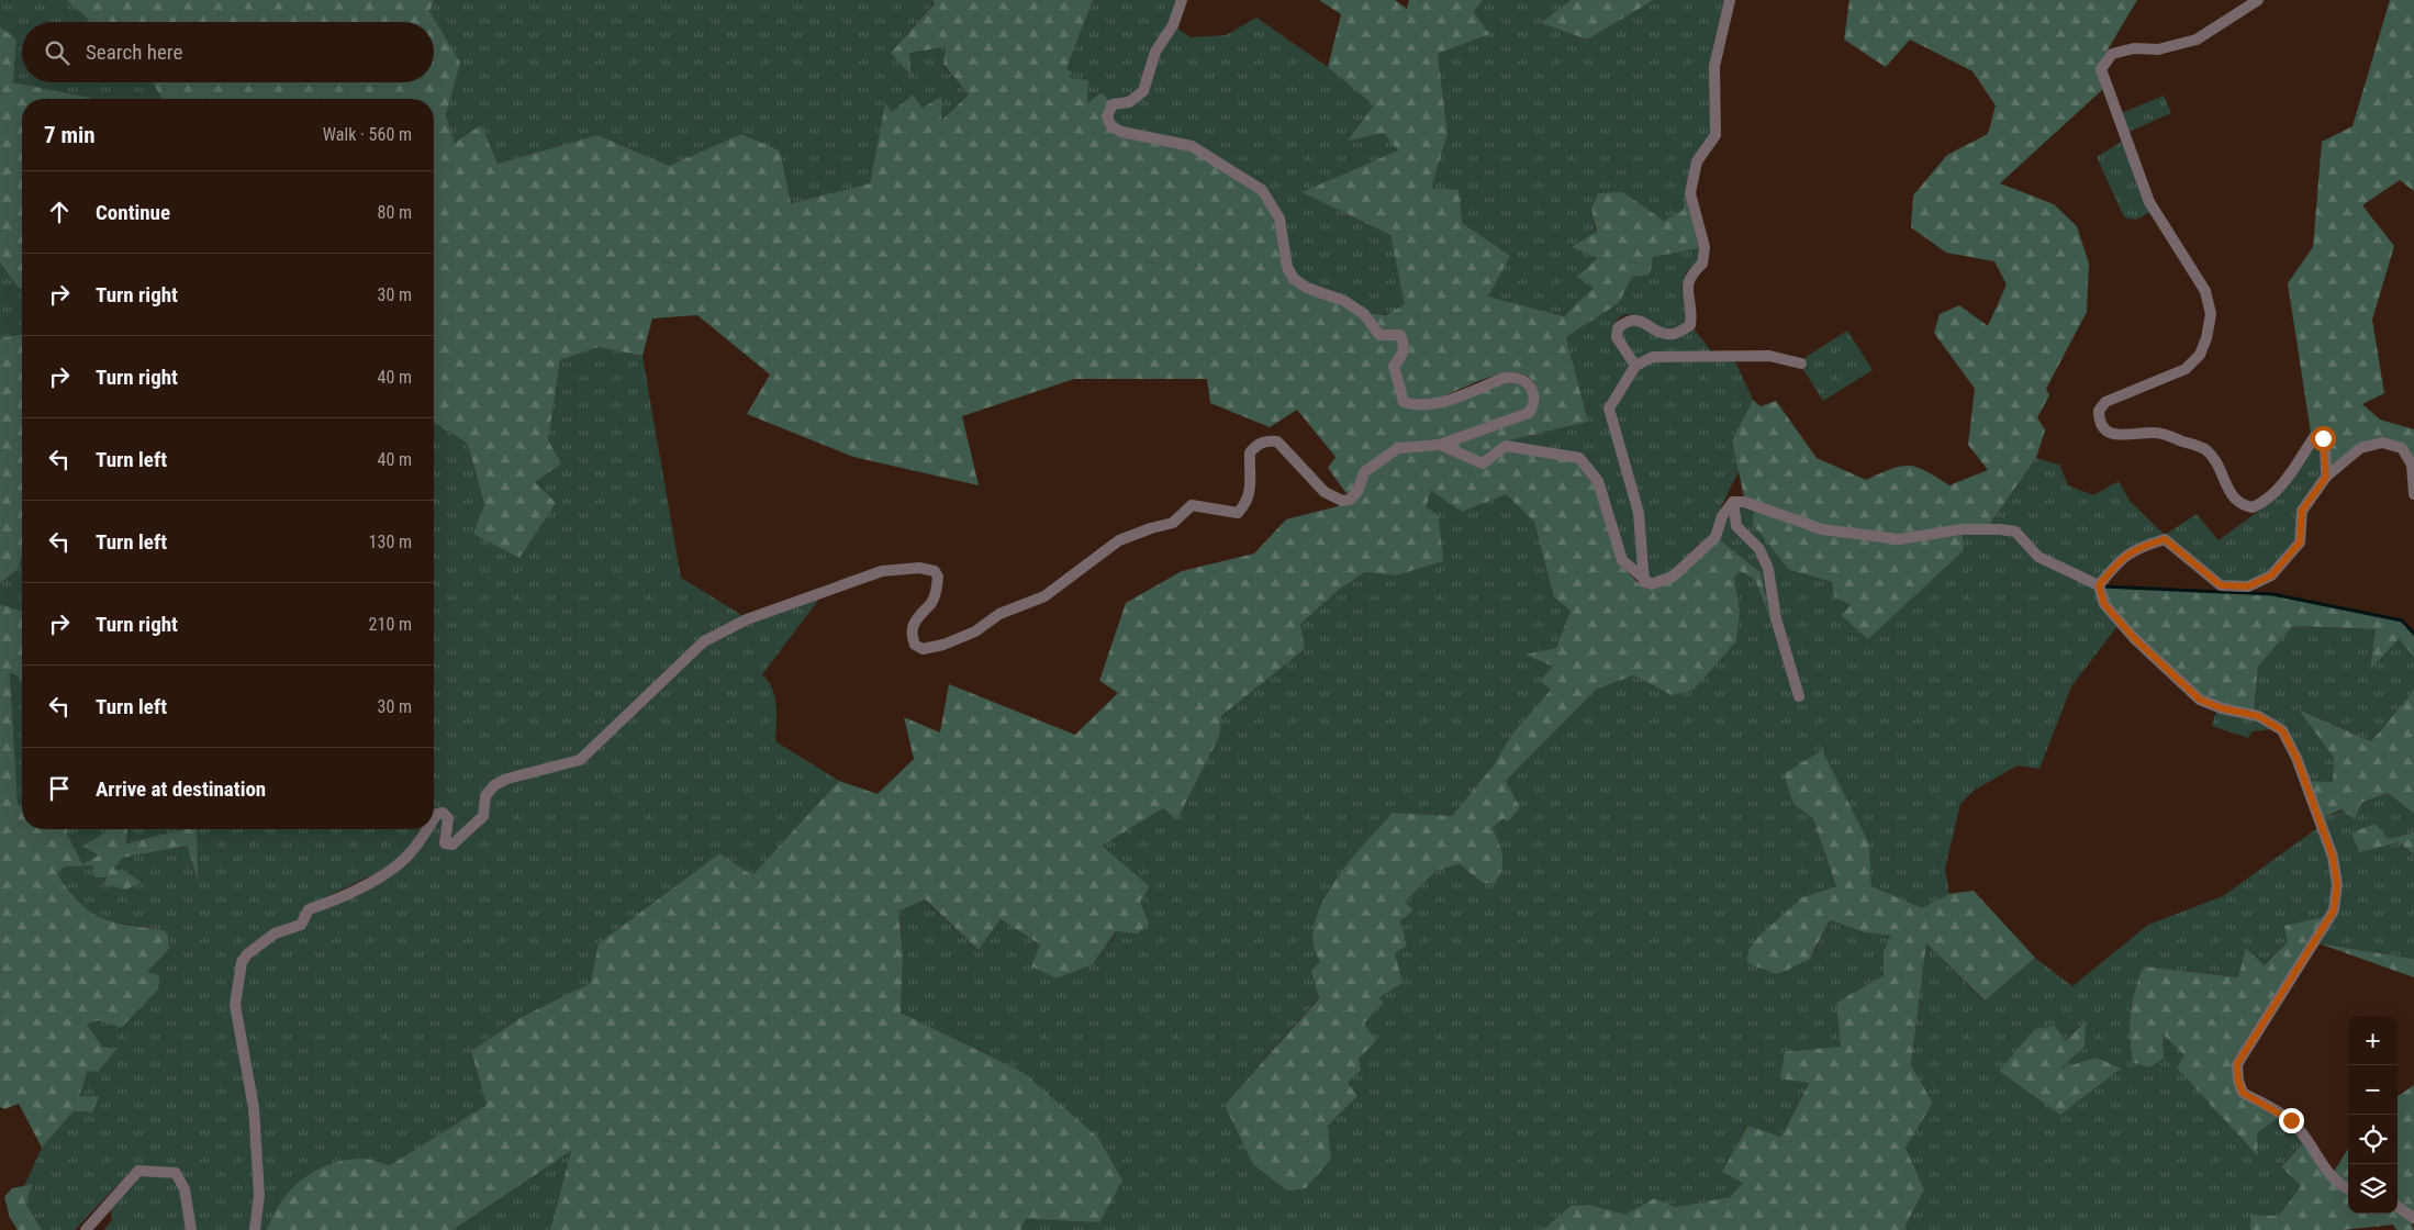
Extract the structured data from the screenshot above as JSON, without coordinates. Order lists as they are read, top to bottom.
{
  "page": {
    "search": "Search here",
    "heading": ["7 min", "Walk · 560 m"],
    "list": [
      ["Continue", "80 m"],
      ["Turn right", "30 m"],
      ["Turn right", "40 m"],
      ["Turn left", "40 m"],
      ["Turn left", "130 m"],
      ["Turn right", "210 m"],
      ["Turn left", "30 m"],
      "Arrive at destination"
    ],
    "map_buttons": ["+", "−"]
  }
}
